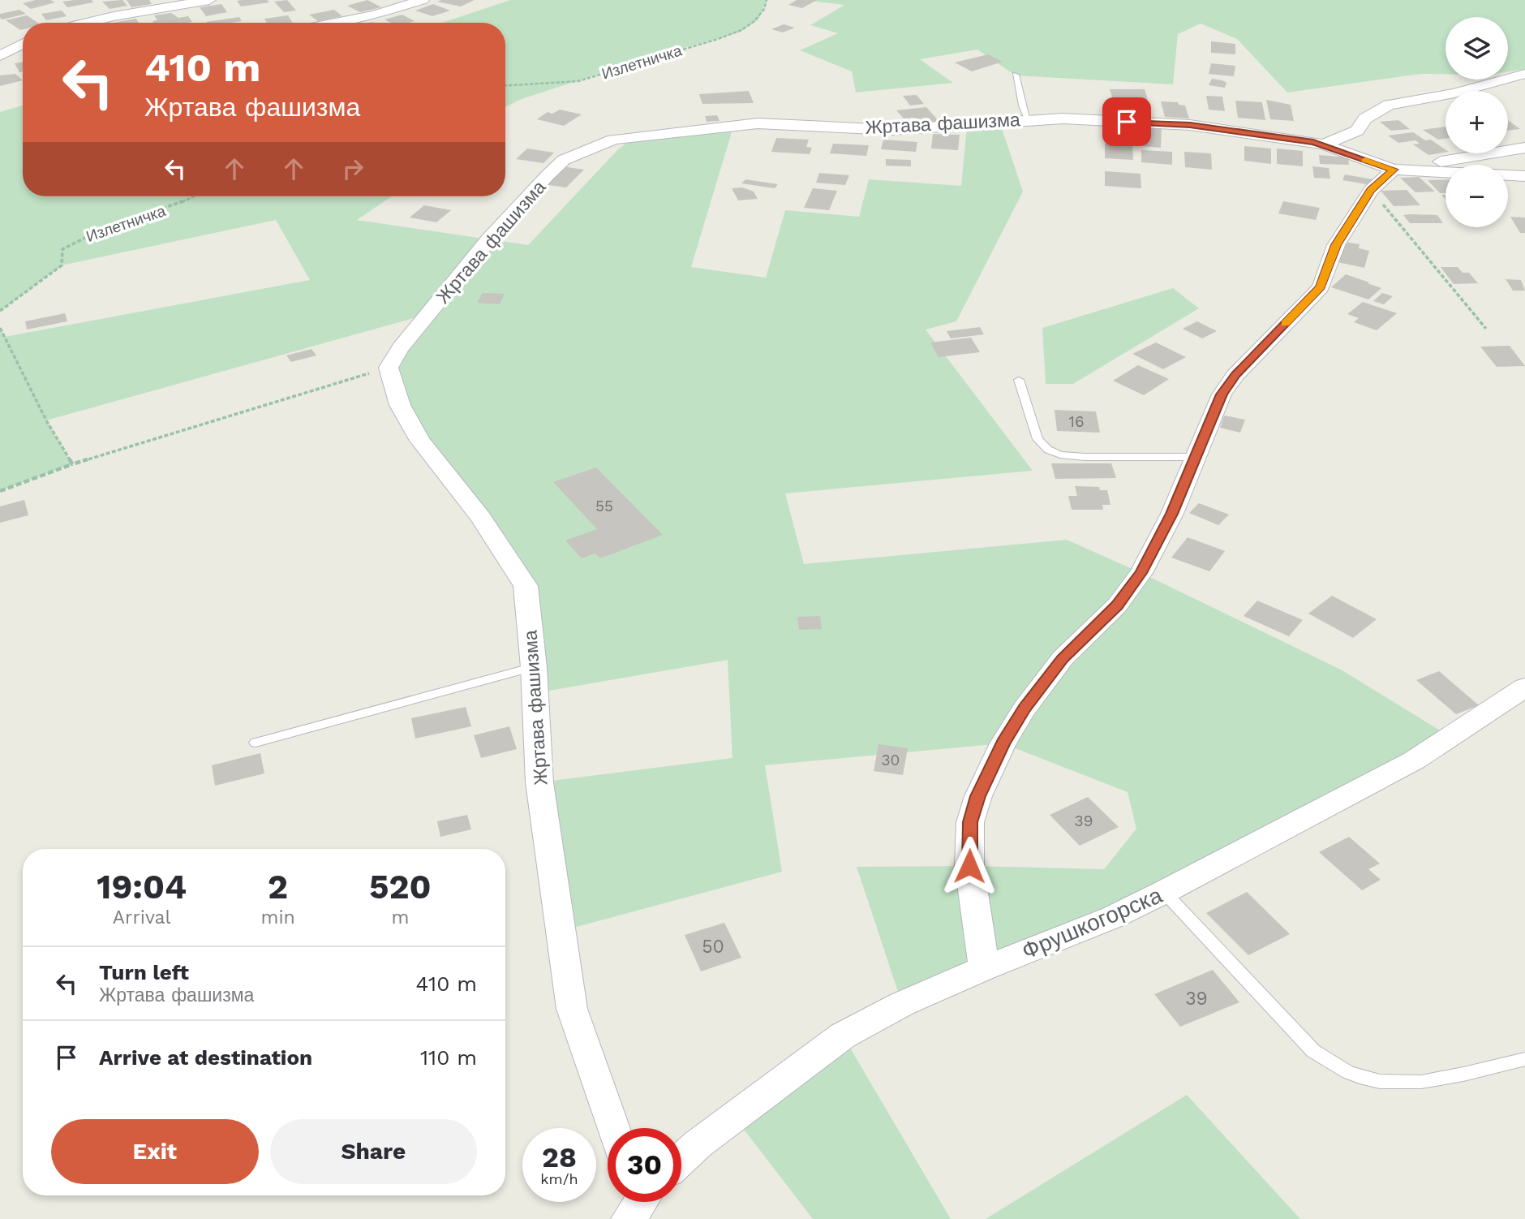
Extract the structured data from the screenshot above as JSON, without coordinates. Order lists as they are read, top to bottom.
{
  "streets": {
    "street": ["Жртава фашизма", "Фрушкогорска"],
    "path": ["Излетничка"]
  },
  "house_numbers": [
    "16",
    "55",
    "30",
    "39",
    "50",
    "39"
  ],
  "page": {
    "map_buttons": ["+", "−"],
    "turn": ["410 m", "Жртава фашизма"],
    "eta": [
      "19:04",
      "Arrival",
      "2",
      "min",
      "520",
      "m"
    ],
    "list": [
      {
        "name": "Turn left",
        "note": "Жртава фашизма",
        "value": "410 m"
      },
      {
        "name": "Arrive at destination",
        "value": "110 m"
      }
    ],
    "buttons": ["Exit", "Share"],
    "speed": "28 km/h",
    "limit": "30"
  }
}
